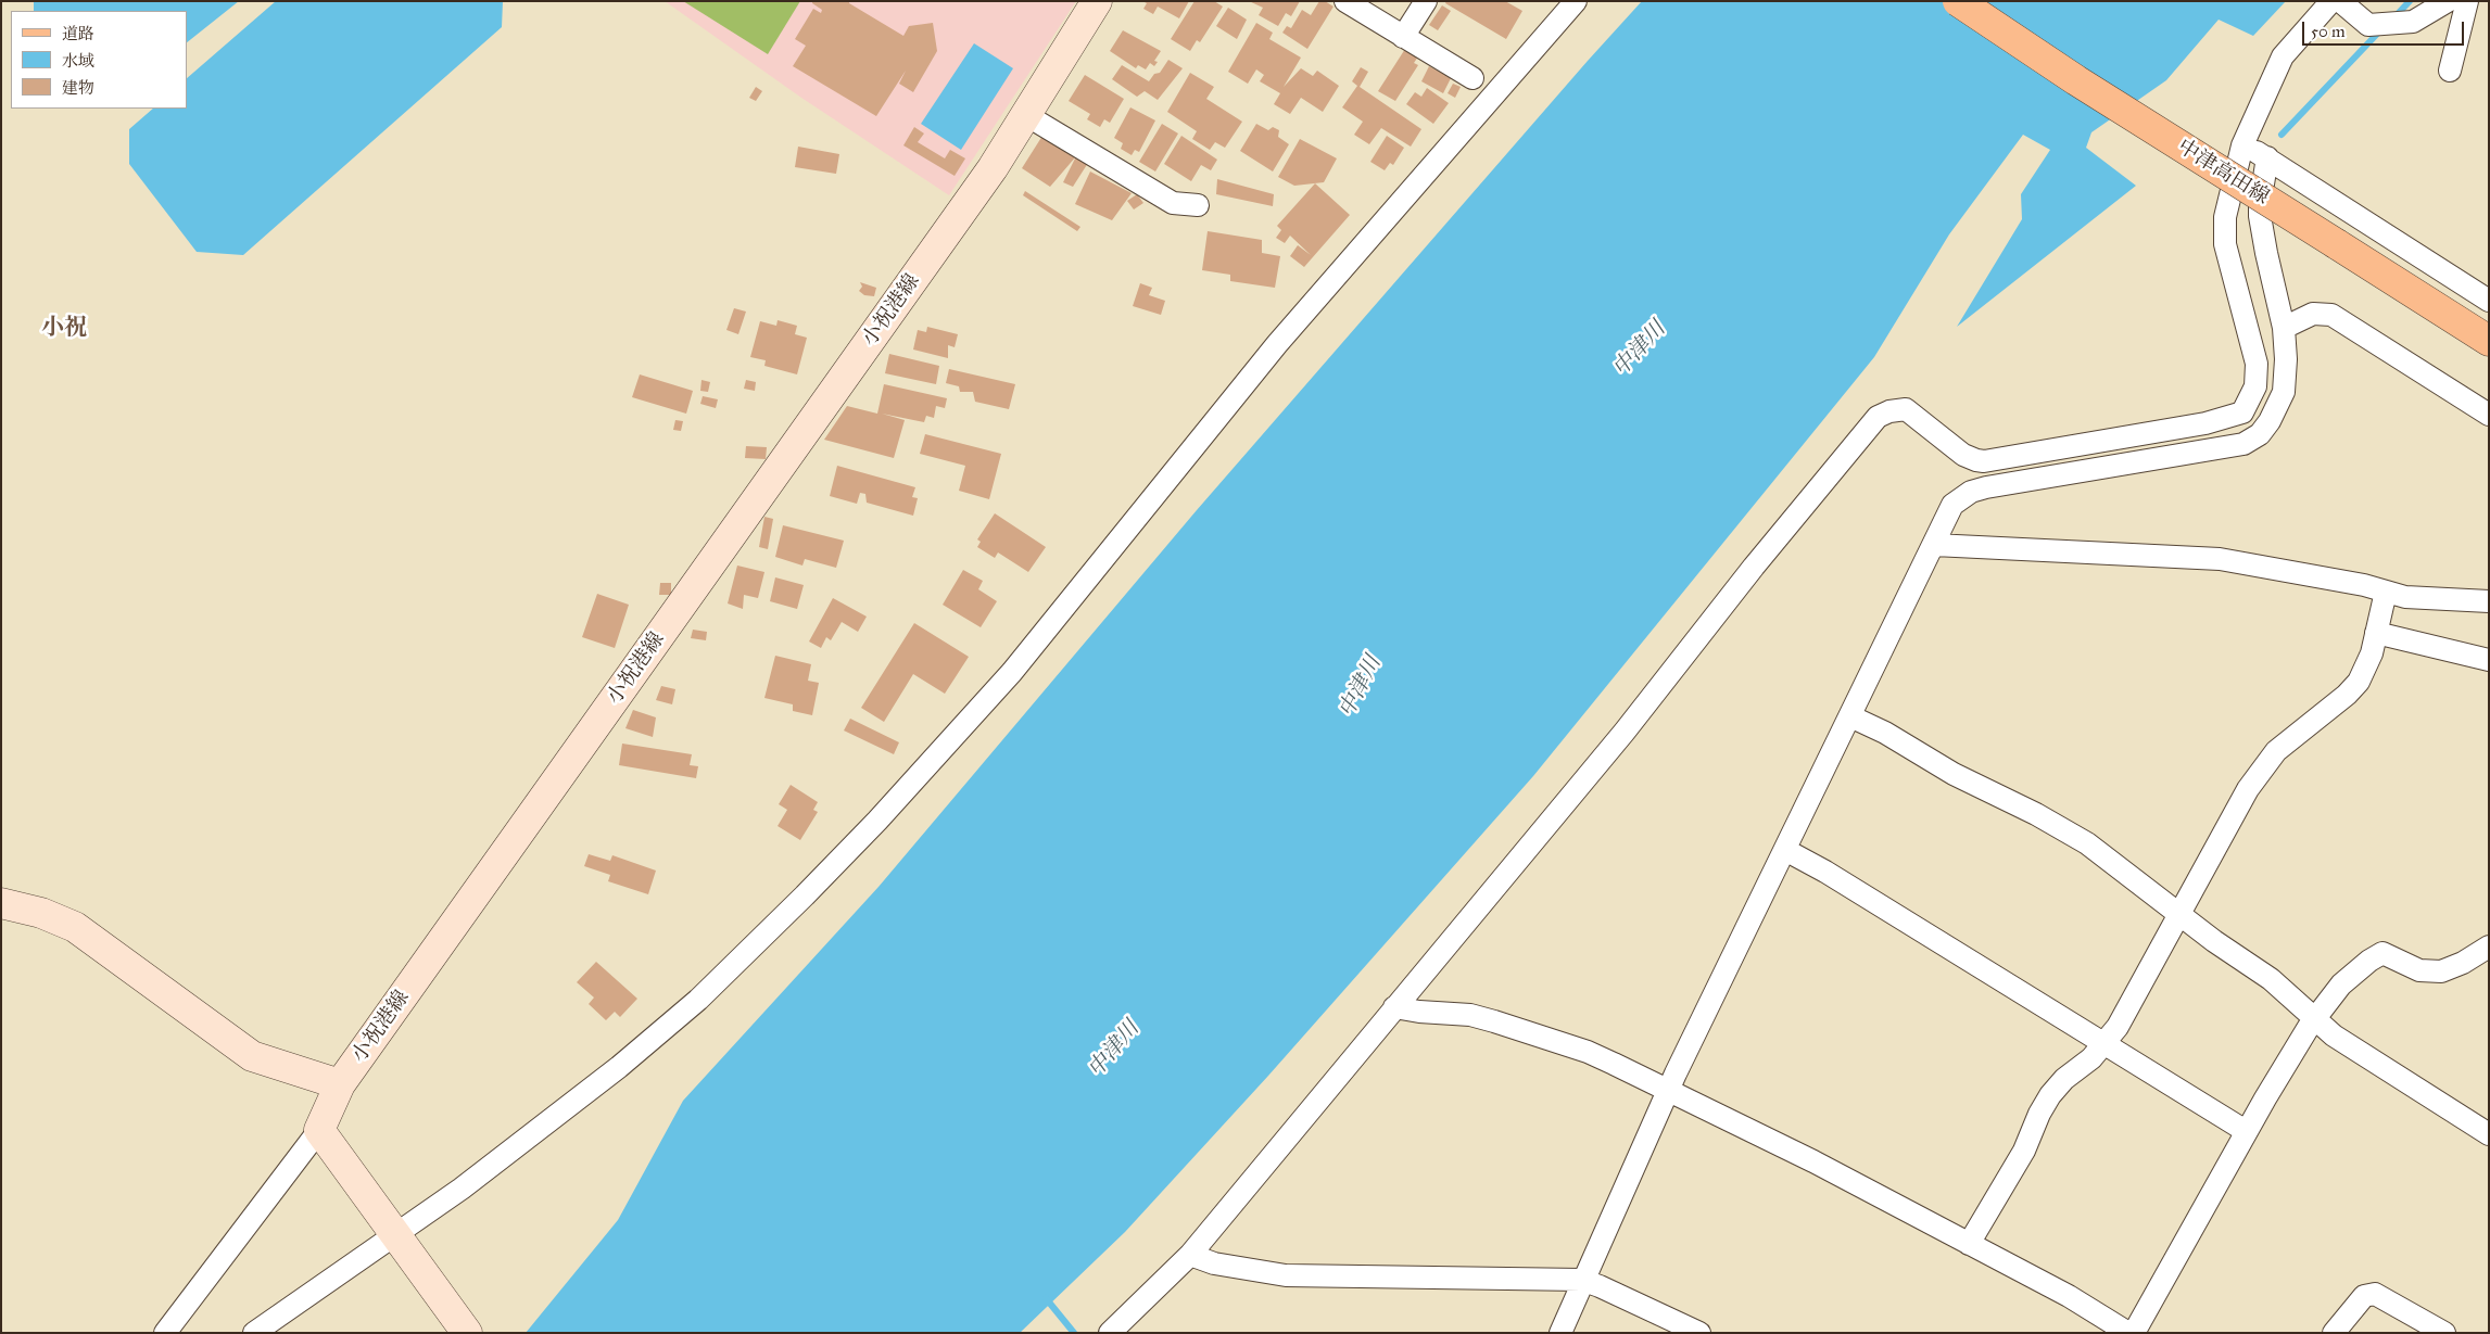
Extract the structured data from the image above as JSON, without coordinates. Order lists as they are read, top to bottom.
{
  "streets": {
    "main road": ["中津高田線", "小祝港線"]
  },
  "districts": ["小祝"],
  "water": ["中津川"],
  "legend": ["道路", "水域", "建物"],
  "scale_bar": "50 m"
}
